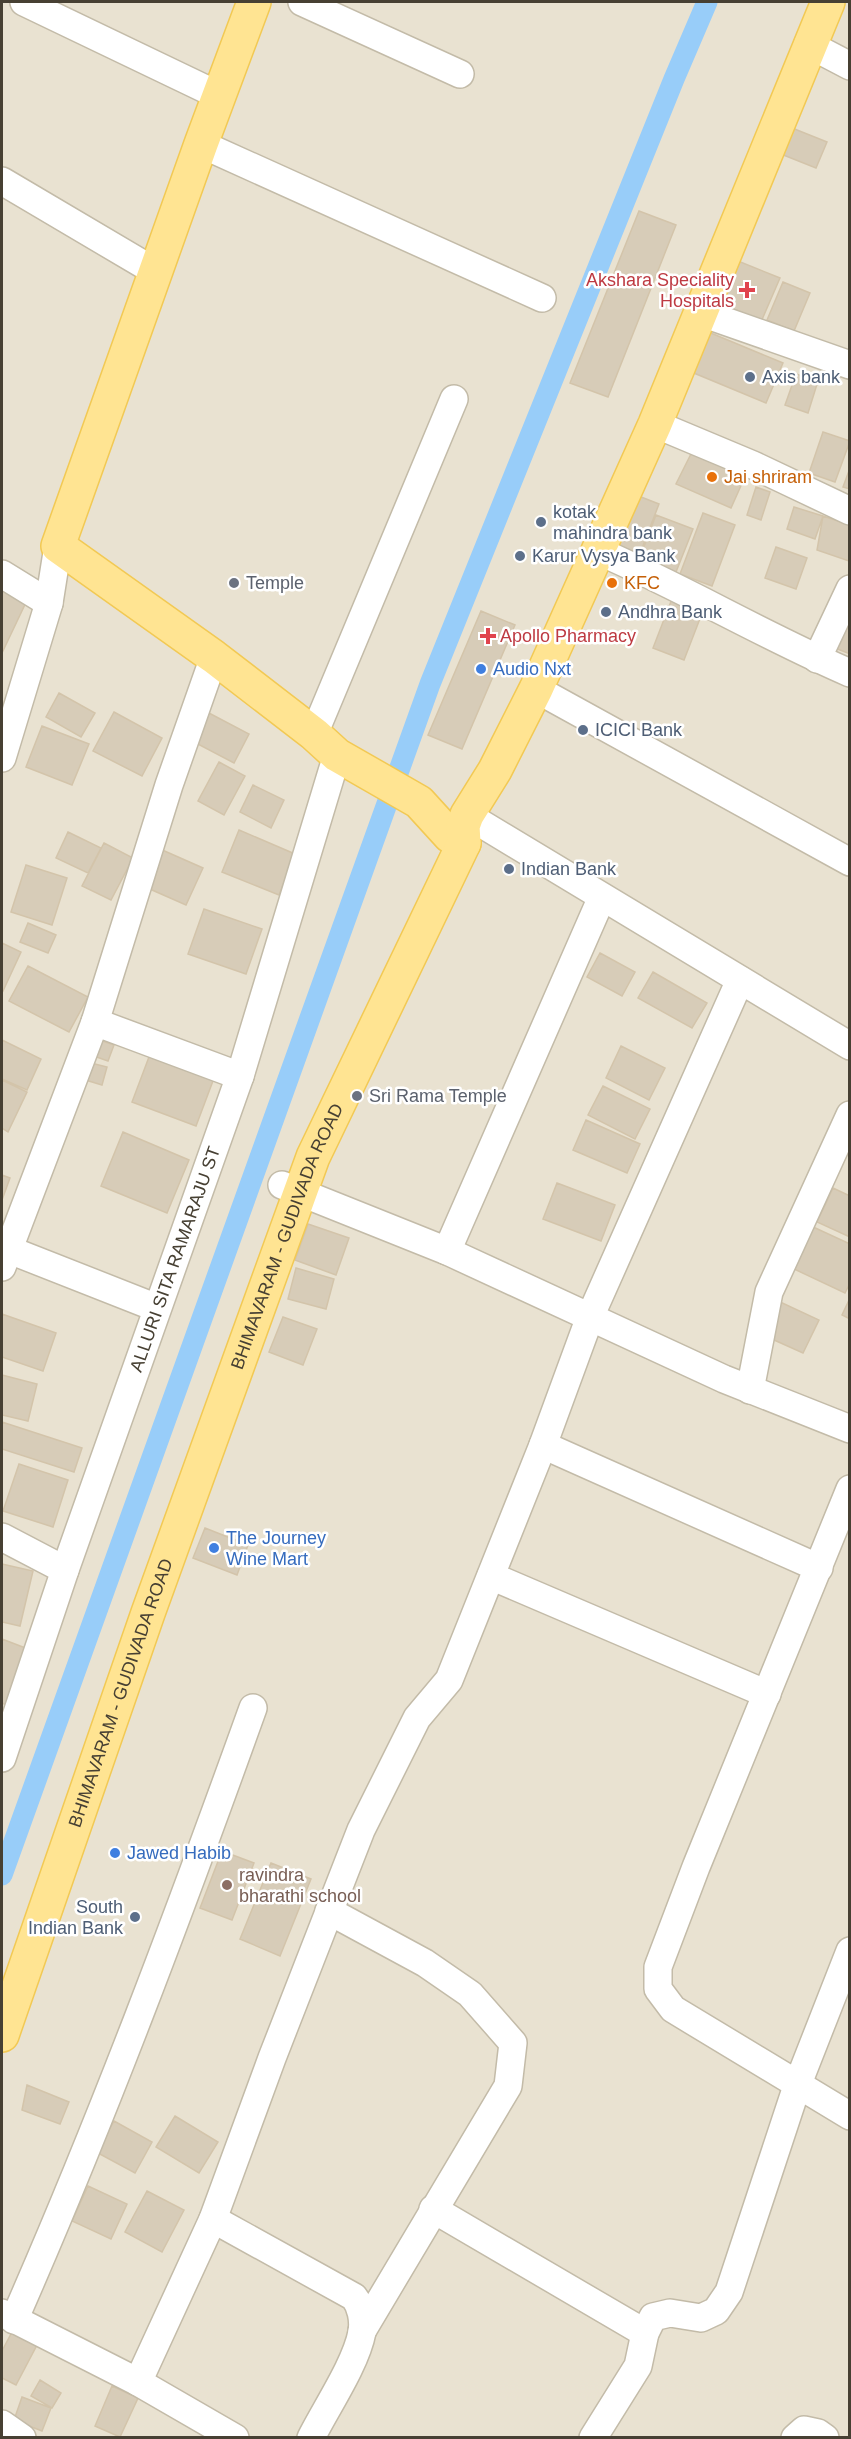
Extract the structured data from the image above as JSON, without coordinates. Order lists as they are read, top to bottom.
{
  "streets": {
    "main road": ["BHIMAVARAM - GUDIVADA ROAD"],
    "street": ["ALLURI SITA RAMARAJU ST"]
  },
  "places": {
    "health": ["Akshara Speciality Hospitals", "Apollo Pharmacy"],
    "other": [
      "Axis bank",
      "Jai shriram",
      "kotak mahindra bank",
      "Karur Vysya Bank",
      "Temple",
      "KFC",
      "Andhra Bank",
      "Audio Nxt",
      "ICICI Bank",
      "Indian Bank",
      "Sri Rama Temple",
      "The Journey Wine Mart",
      "Jawed Habib",
      "ravindra bharathi school",
      "South Indian Bank"
    ]
  }
}
